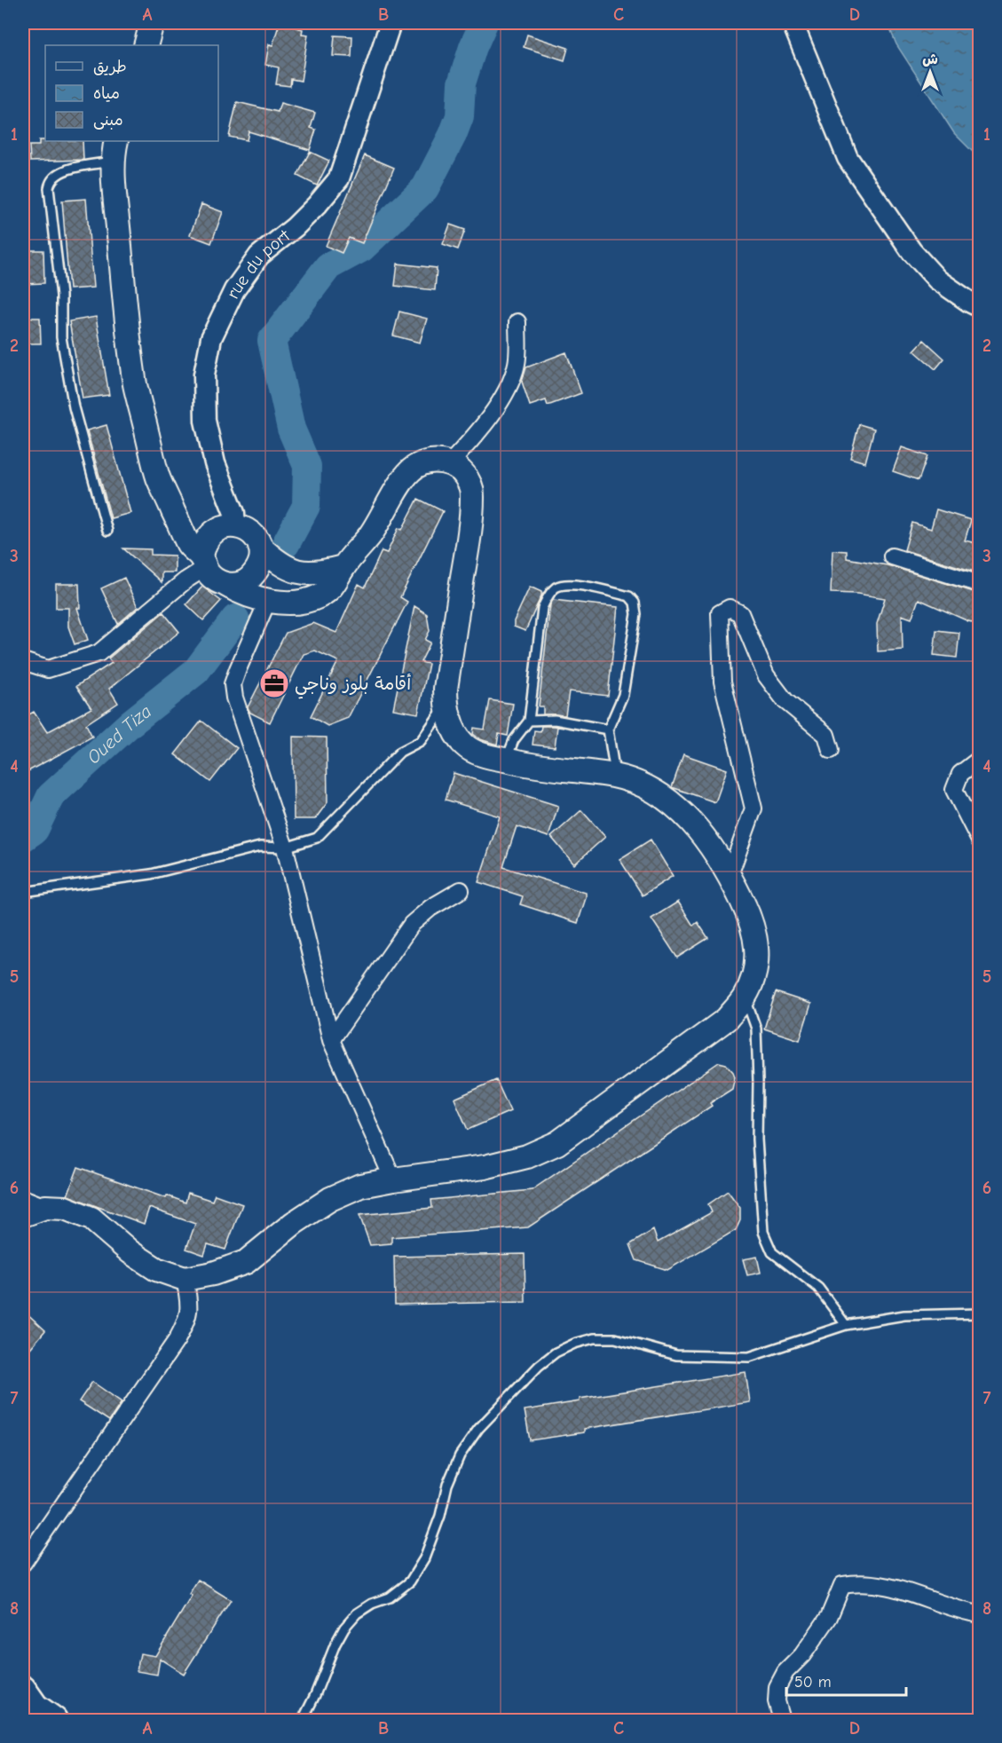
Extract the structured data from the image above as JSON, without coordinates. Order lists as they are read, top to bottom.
{
  "streets": {
    "street": ["rue du port"]
  },
  "water": ["Oued Tiza"],
  "places": {
    "office": ["أقامة بلوز وناجي"]
  },
  "legend": ["طريق", "مياه", "مبنى"],
  "scale_bar": "50 m",
  "north": "top",
  "grid": {
    "columns": [
      "A",
      "B",
      "C",
      "D"
    ],
    "rows": [
      "1",
      "2",
      "3",
      "4",
      "5",
      "6",
      "7",
      "8"
    ]
  }
}
